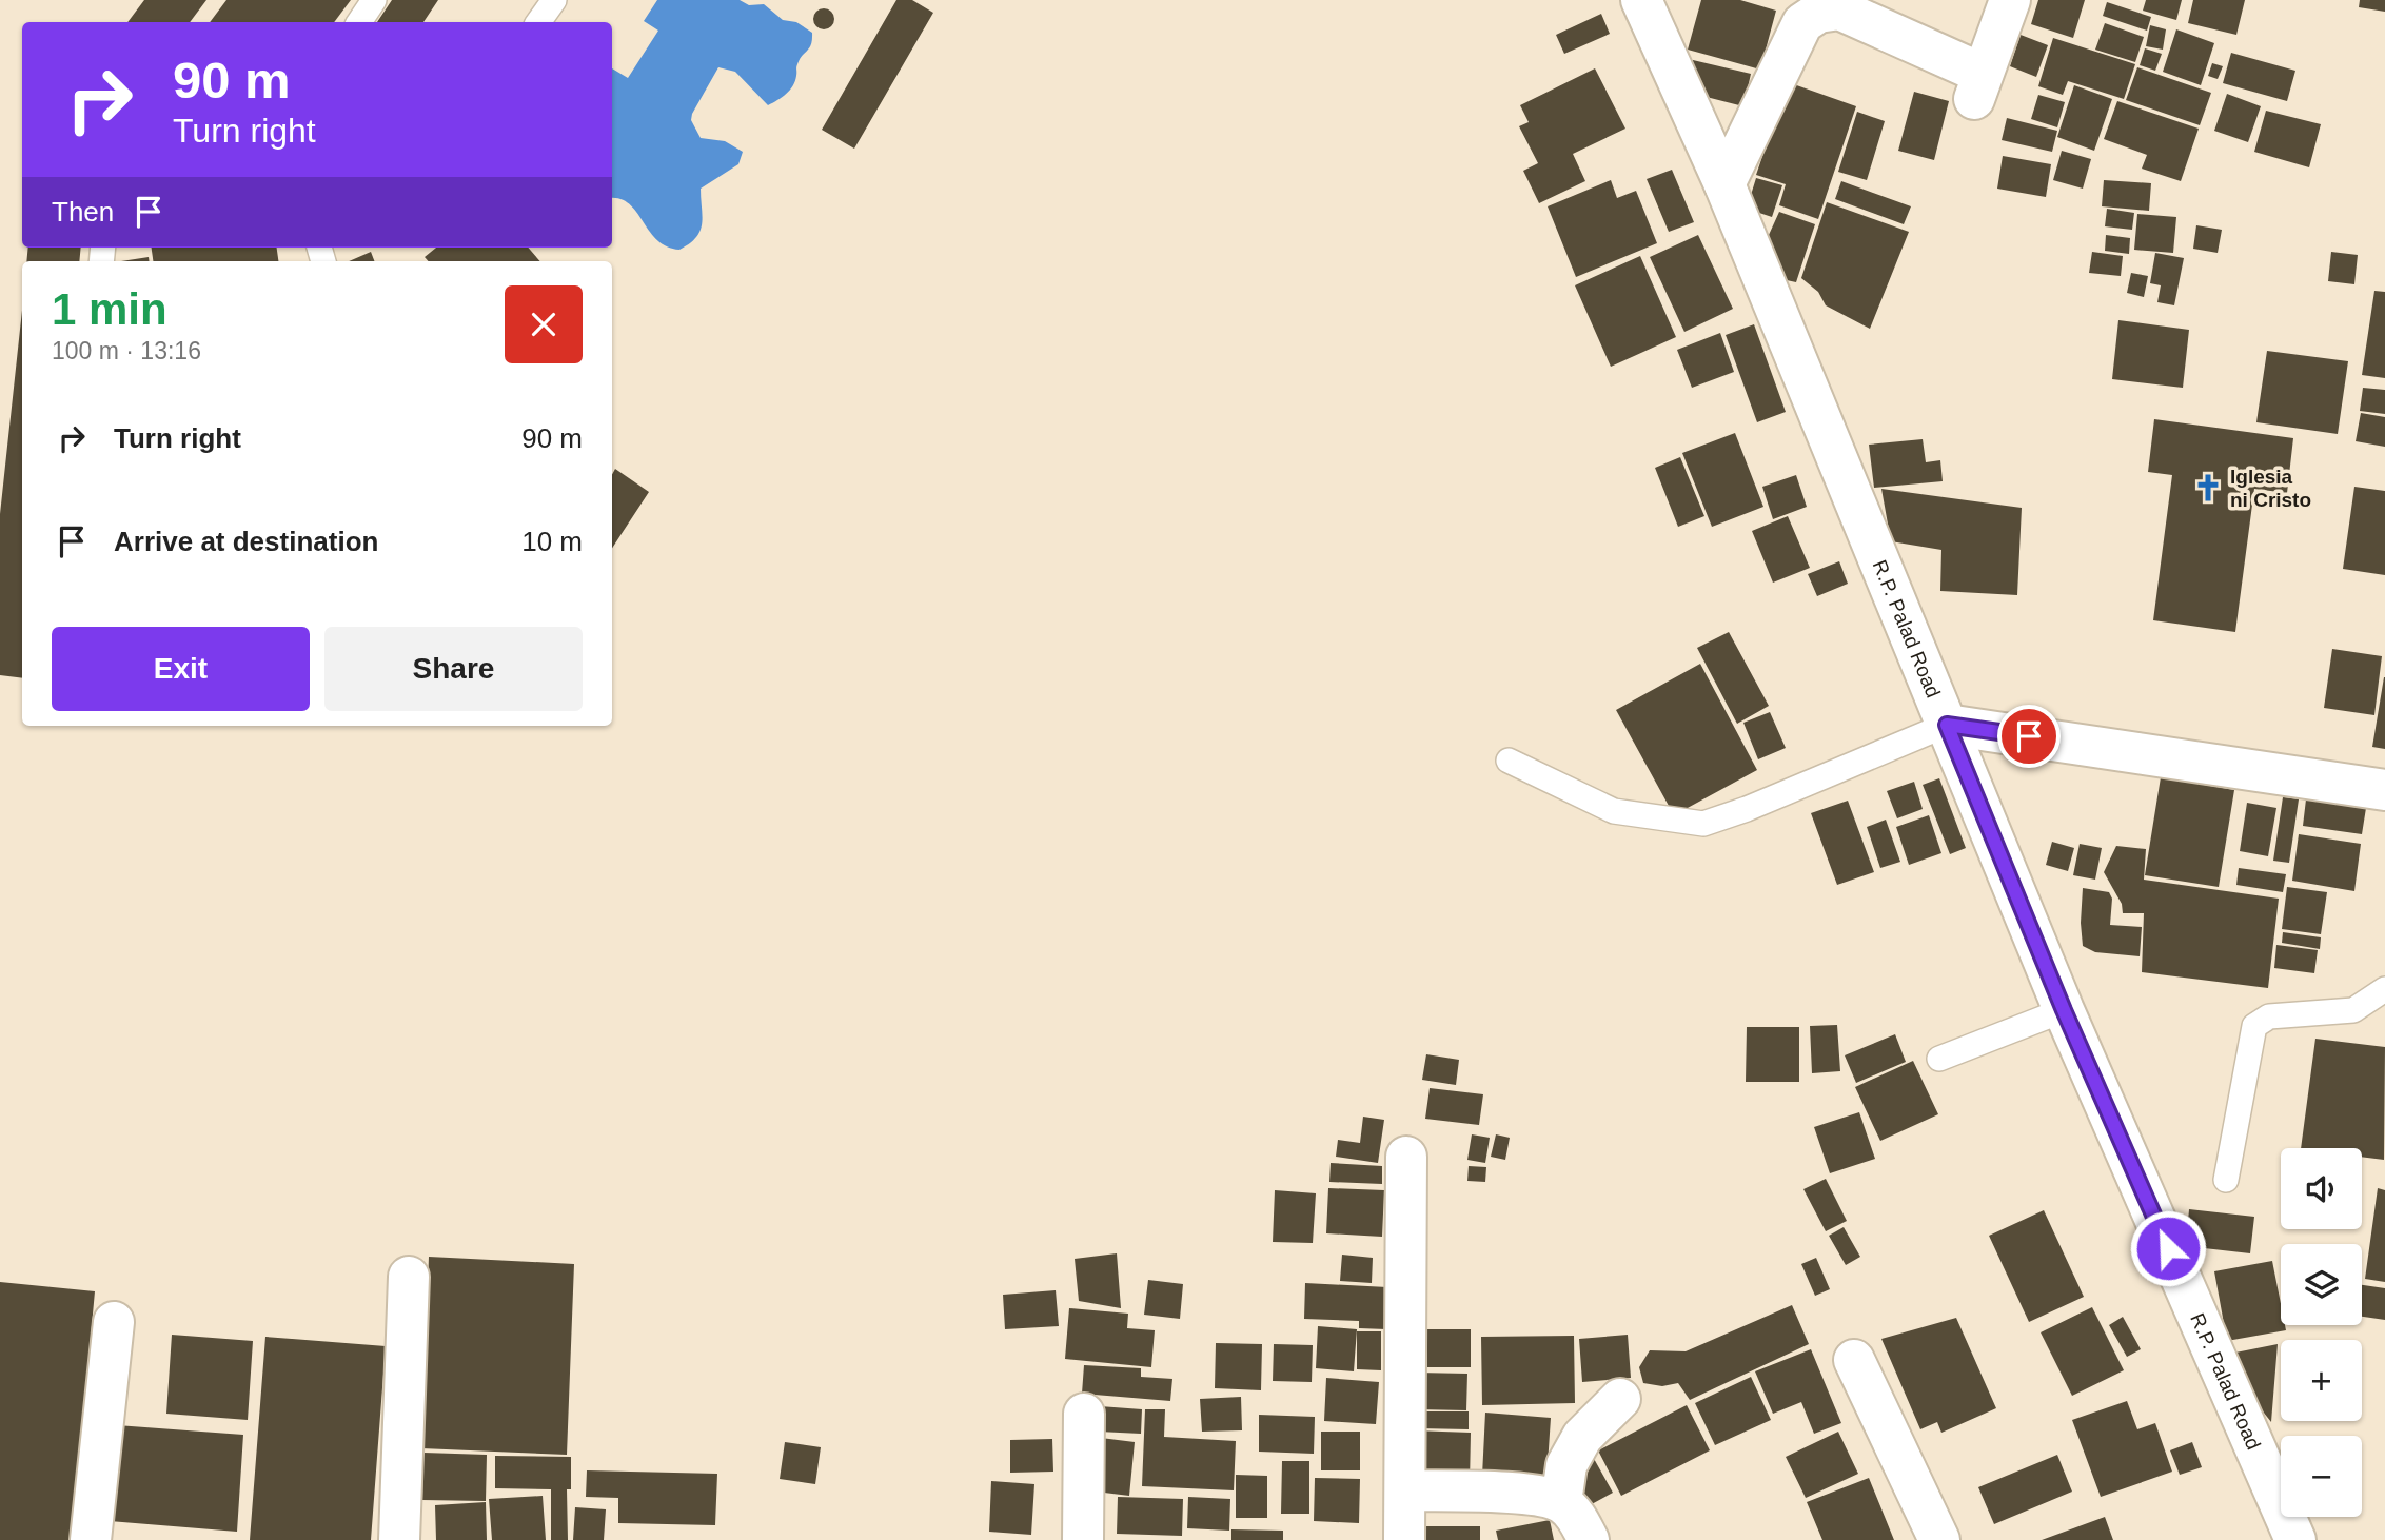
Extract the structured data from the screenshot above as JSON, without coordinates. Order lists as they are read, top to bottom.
{
  "streets": {
    "street": ["R.P. Palad Road"]
  },
  "places": {
    "church": ["Iglesia ni Cristo"]
  },
  "page": {
    "turn": ["90 m", "Turn right"],
    "then": "Then",
    "heading": ["1 min", "100 m · 13:16"],
    "list": [
      {
        "name": "Turn right",
        "value": "90 m"
      },
      {
        "name": "Arrive at destination",
        "value": "10 m"
      }
    ],
    "buttons": ["Exit", "Share"],
    "map_buttons": ["+", "−"]
  }
}
